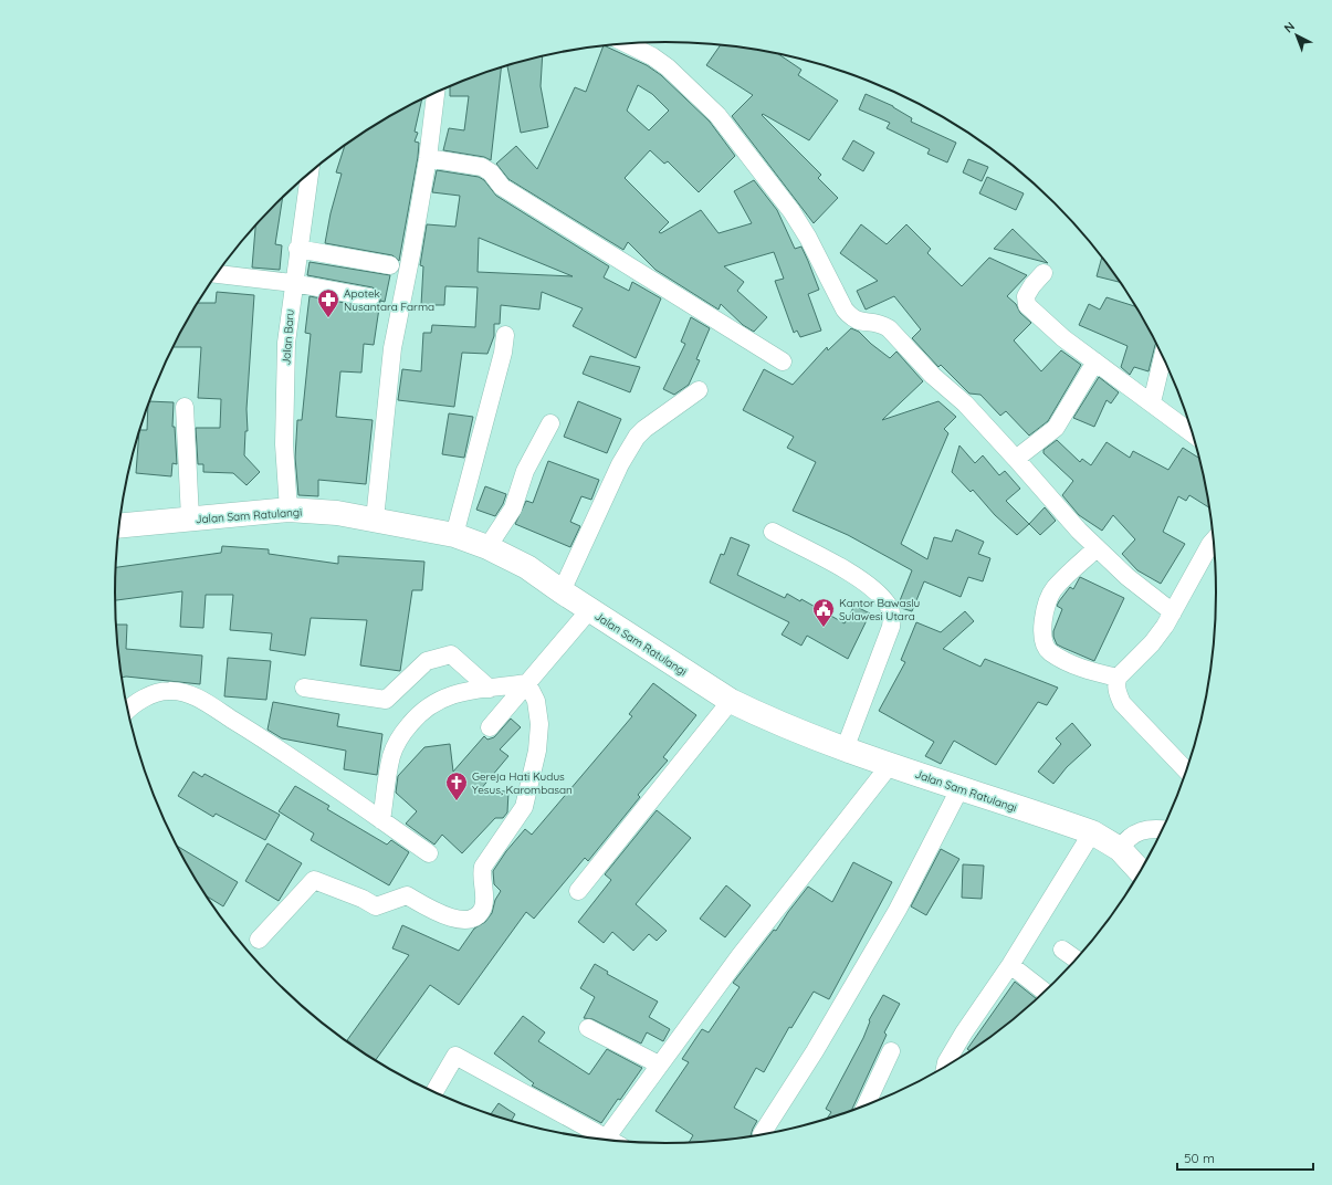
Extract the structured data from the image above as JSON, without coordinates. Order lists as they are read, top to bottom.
{
  "streets": {
    "highway": ["Jalan Sam Ratulangi"],
    "street": ["Jalan Baru"]
  },
  "crossings": [
    ["Jalan Baru", "Jalan Sam Ratulangi"]
  ],
  "places": {
    "pharmacy": ["Apotek Nusantara Farma"],
    "public building": ["Kantor Bawaslu Sulawesi Utara"],
    "church": ["Gereja Hati Kudus Yesus, Karombasan"]
  },
  "scale_bar": "50 m",
  "north": "top left"
}
